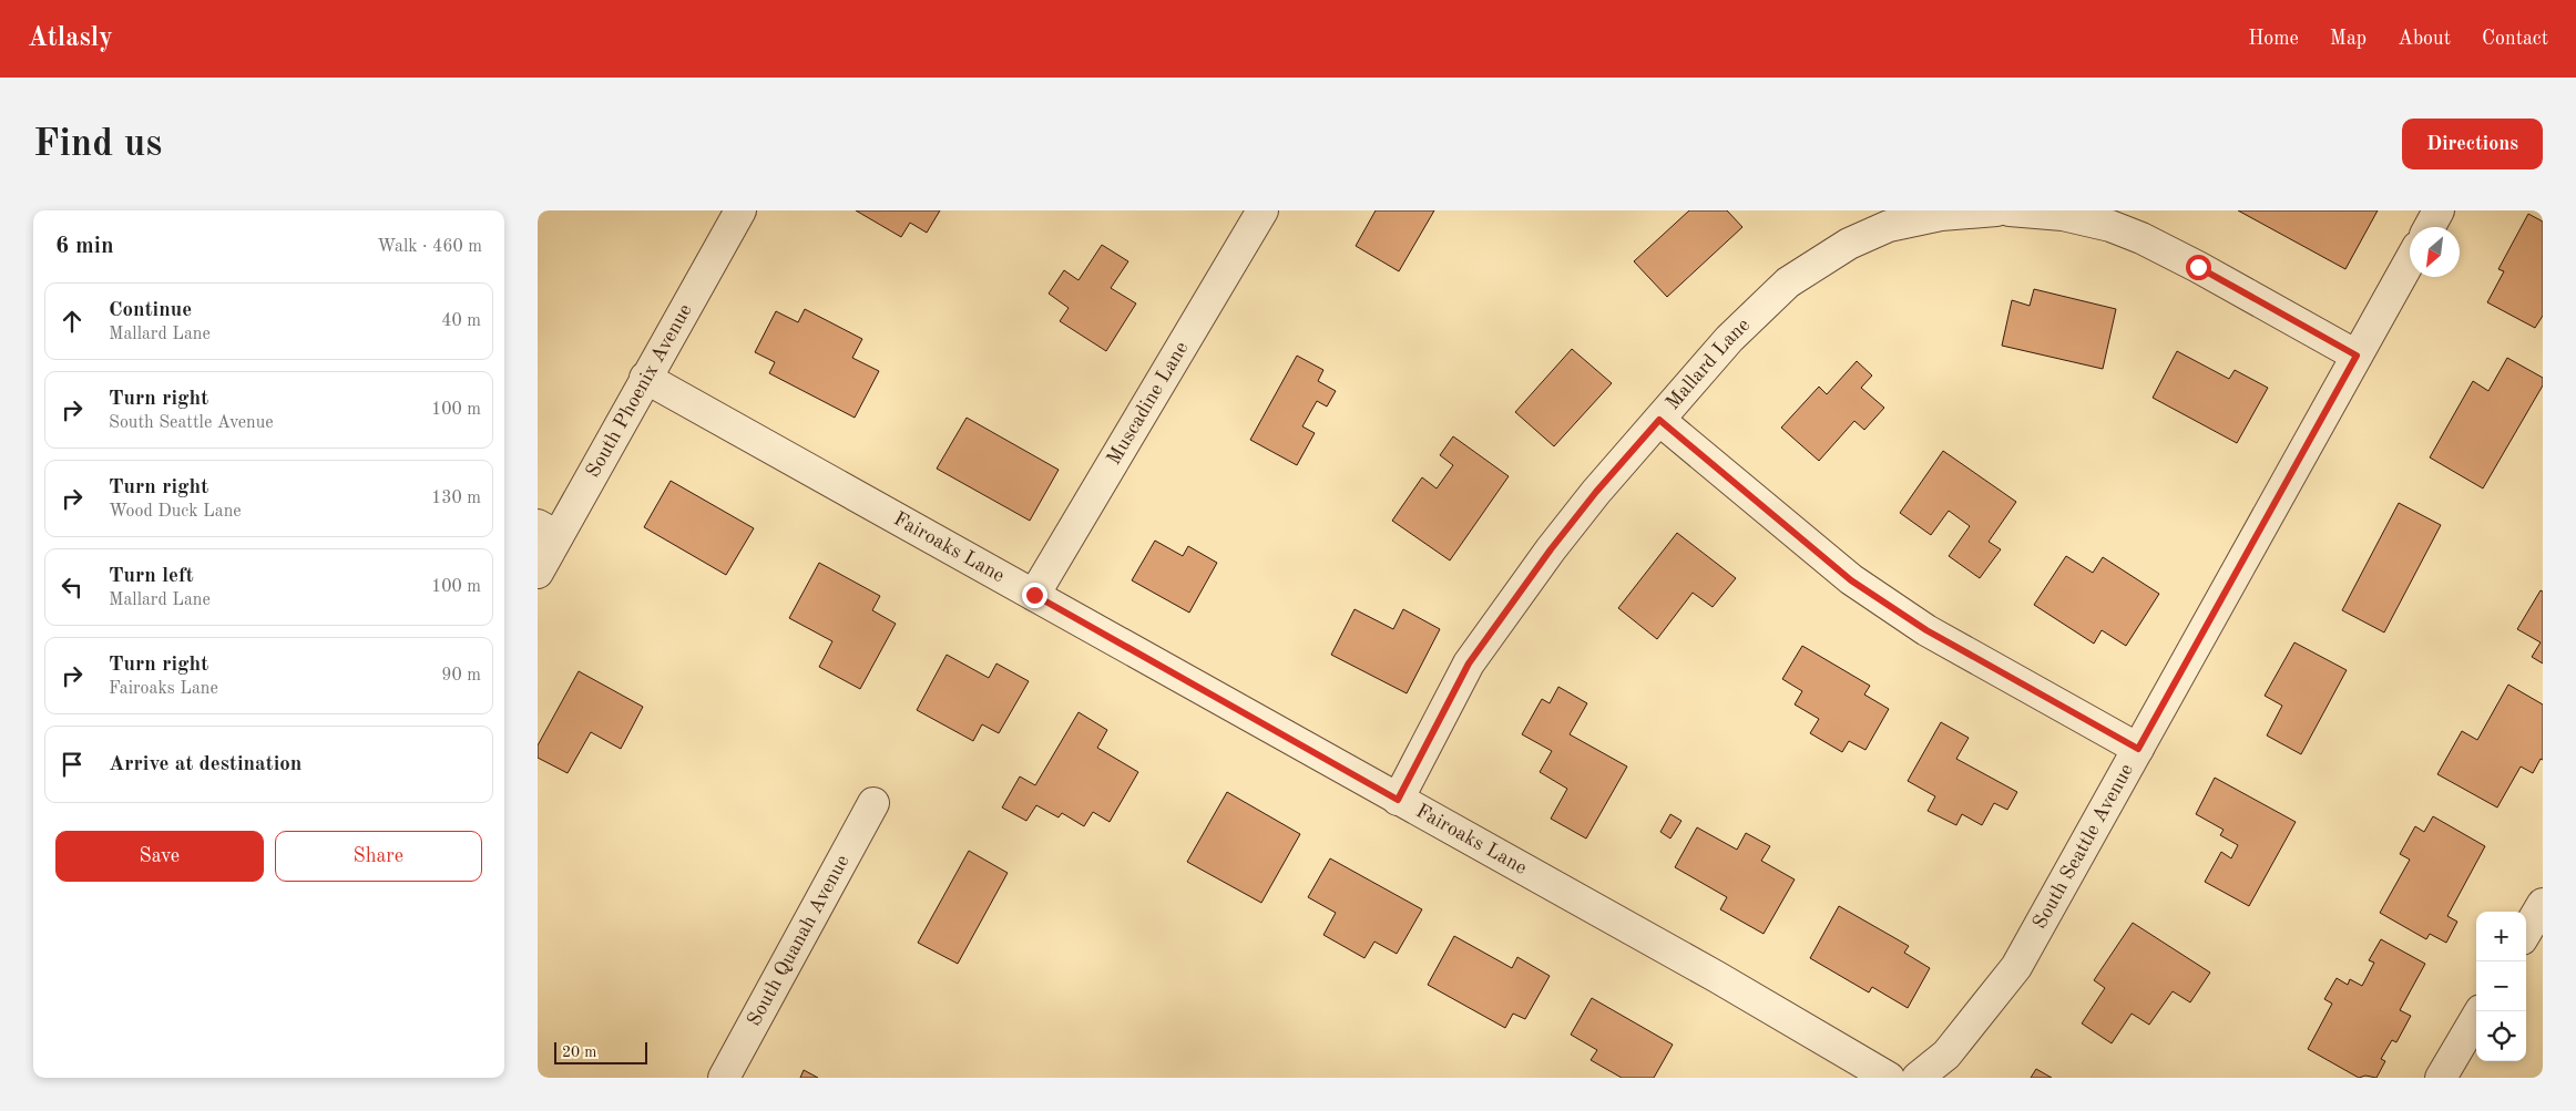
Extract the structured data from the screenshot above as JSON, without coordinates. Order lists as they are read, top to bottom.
{
  "streets": {
    "street": [
      "Mallard Lane",
      "South Phoenix Avenue",
      "Muscadine Lane",
      "Fairoaks Lane",
      "South Seattle Avenue",
      "South Quanah Avenue"
    ]
  },
  "crossings": [
    ["Mallard Lane", "Fairoaks Lane"],
    ["South Phoenix Avenue", "Fairoaks Lane"],
    ["Muscadine Lane", "Fairoaks Lane"]
  ],
  "scale_bar": "20 m",
  "north": "bottom left",
  "page": {
    "header": "Atlasly",
    "nav": [
      "Home",
      "Map",
      "About",
      "Contact"
    ],
    "buttons": [
      "Directions",
      ["Save", "Share"]
    ],
    "title": "Find us",
    "heading": ["6 min", "Walk · 460 m"],
    "list": [
      ["Continue", "Mallard Lane", "40 m"],
      ["Turn right", "South Seattle Avenue", "100 m"],
      ["Turn right", "Wood Duck Lane", "130 m"],
      ["Turn left", "Mallard Lane", "100 m"],
      ["Turn right", "Fairoaks Lane", "90 m"],
      "Arrive at destination"
    ],
    "map_buttons": ["+", "−"],
    "scale": "20 m"
  }
}
